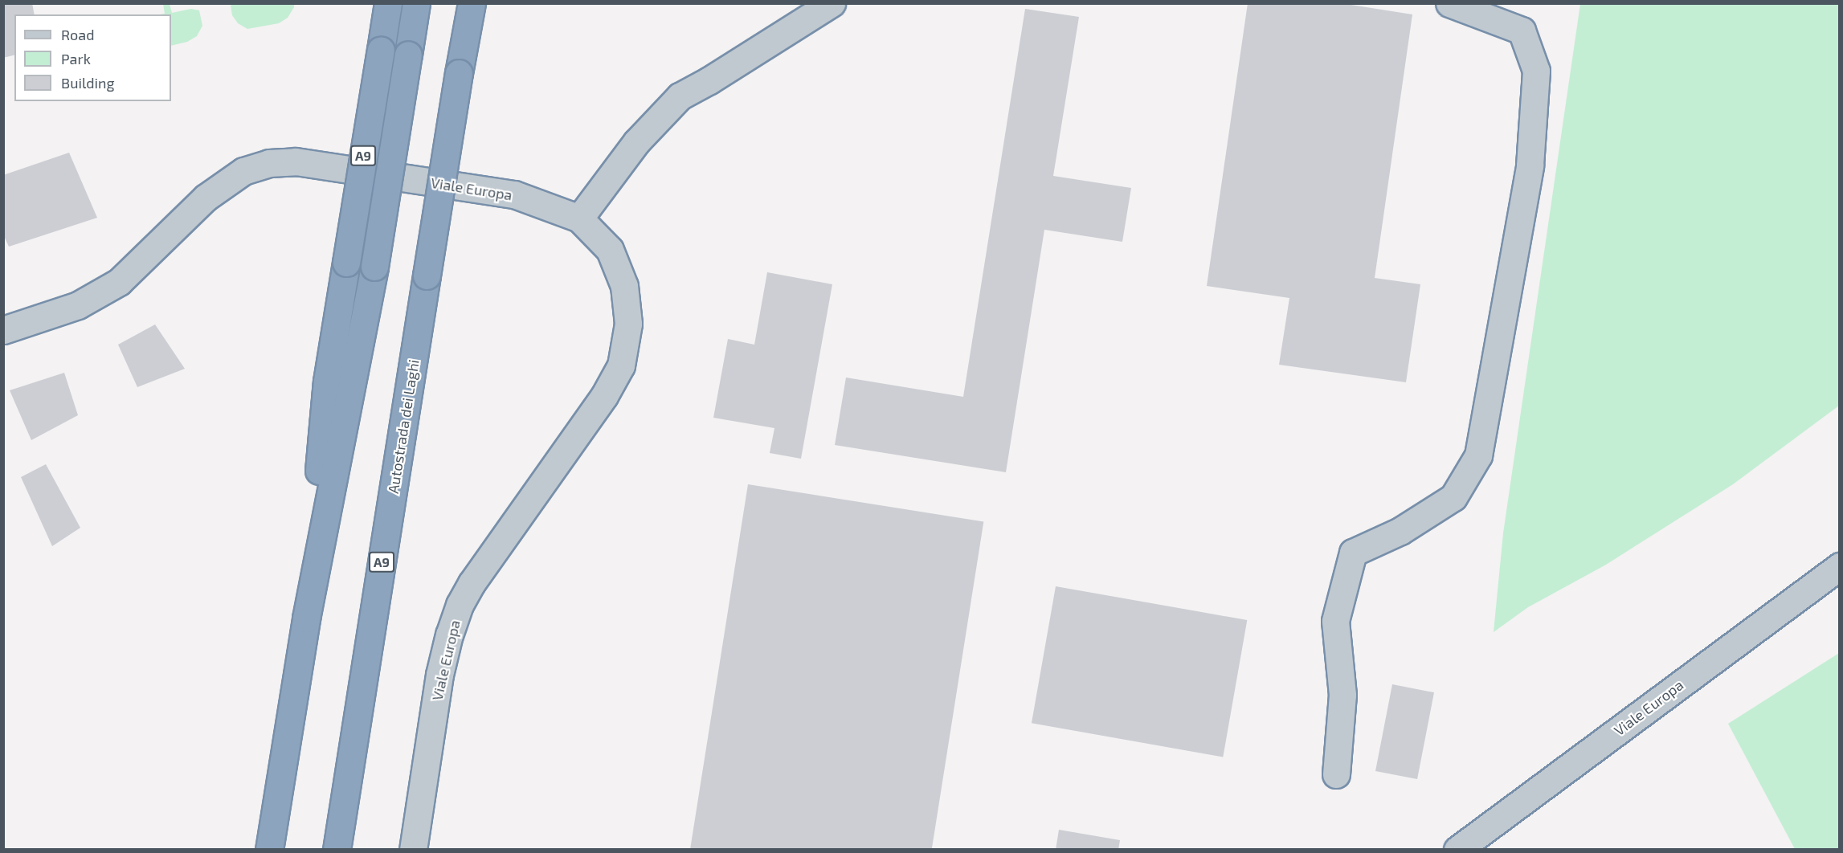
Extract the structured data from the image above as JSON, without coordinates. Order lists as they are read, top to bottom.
{
  "streets": {
    "highway": ["A9", "Autostrada dei Laghi"],
    "street": ["Viale Europa"]
  },
  "legend": ["Road", "Park", "Building"]
}
